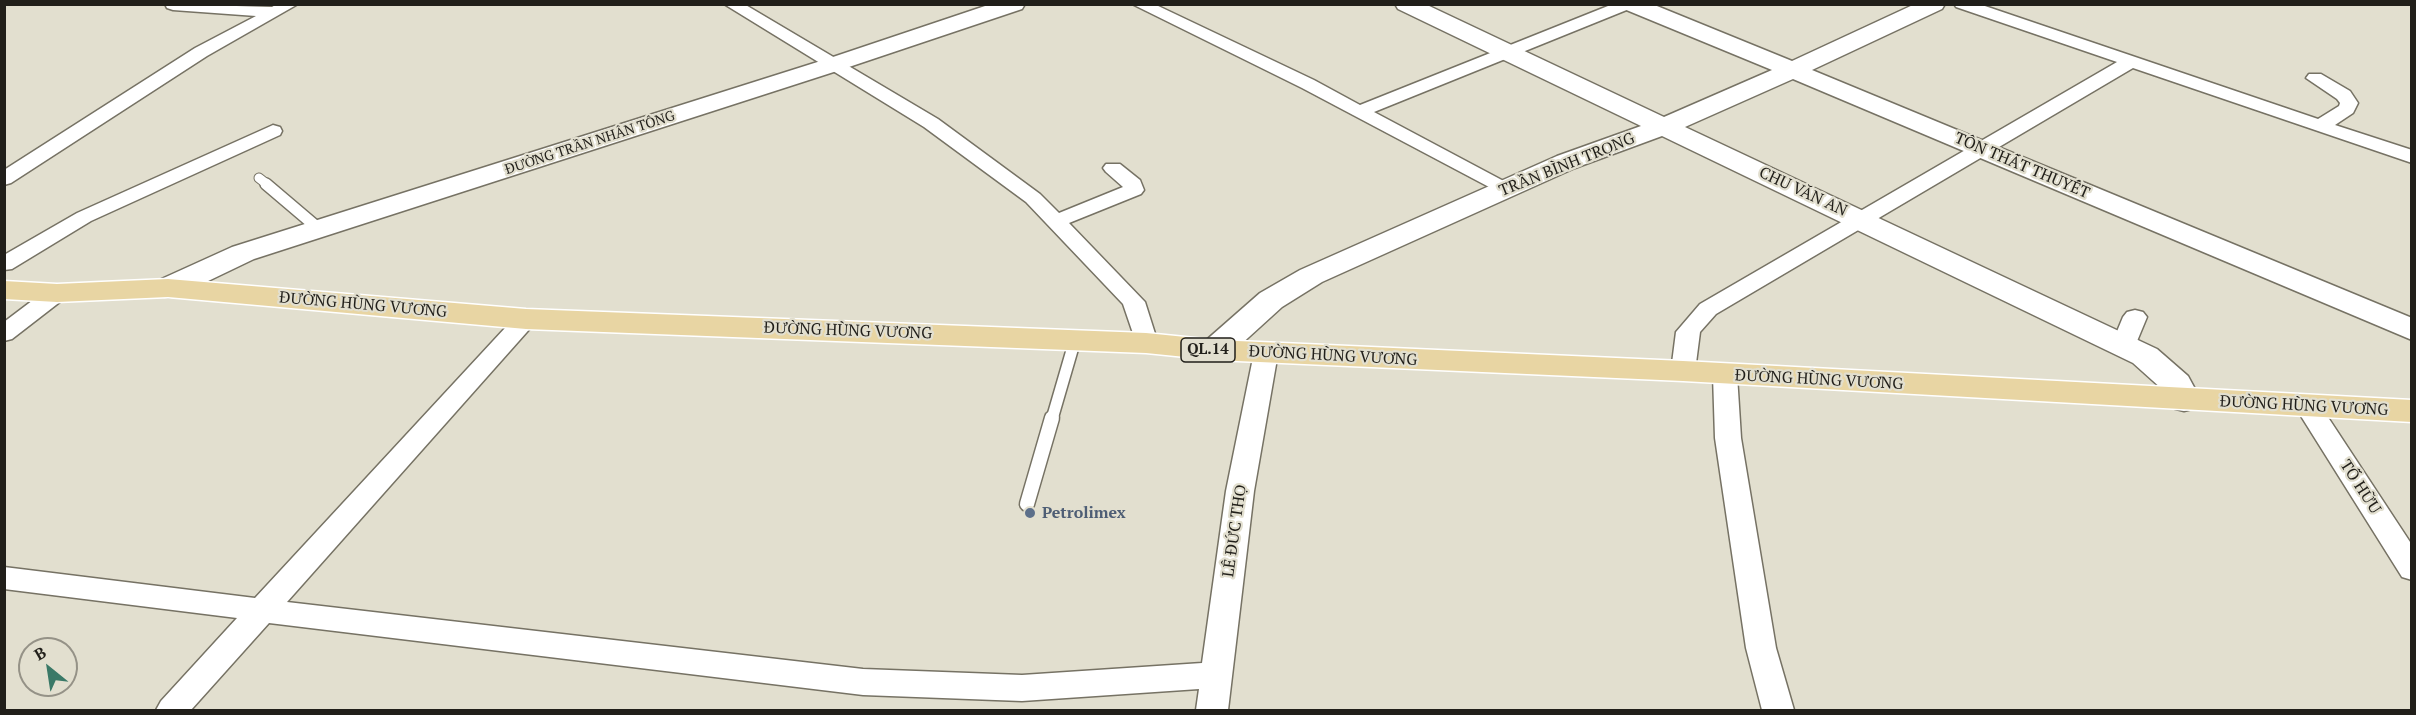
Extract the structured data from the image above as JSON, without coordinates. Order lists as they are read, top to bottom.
{
  "streets": {
    "main road": ["ĐƯỜNG HÙNG VƯƠNG", "QL.14"],
    "street": [
      "ĐƯỜNG TRẦN NHÂN TÔNG",
      "TRẦN BÌNH TRỌNG",
      "TÔN THẤT THUYẾT",
      "CHU VĂN AN",
      "TỐ HỮU",
      "LÊ ĐỨC THỌ"
    ]
  },
  "crossings": [
    ["ĐƯỜNG TRẦN NHÂN TÔNG", "ĐƯỜNG HÙNG VƯƠNG"],
    ["TRẦN BÌNH TRỌNG", "TÔN THẤT THUYẾT"],
    ["TRẦN BÌNH TRỌNG", "CHU VĂN AN"],
    ["TRẦN BÌNH TRỌNG", "ĐƯỜNG HÙNG VƯƠNG"],
    ["CHU VĂN AN", "ĐƯỜNG HÙNG VƯƠNG"],
    ["ĐƯỜNG HÙNG VƯƠNG", "TỐ HỮU"],
    ["ĐƯỜNG HÙNG VƯƠNG", "LÊ ĐỨC THỌ"]
  ],
  "places": ["Petrolimex"],
  "north": "top left"
}
